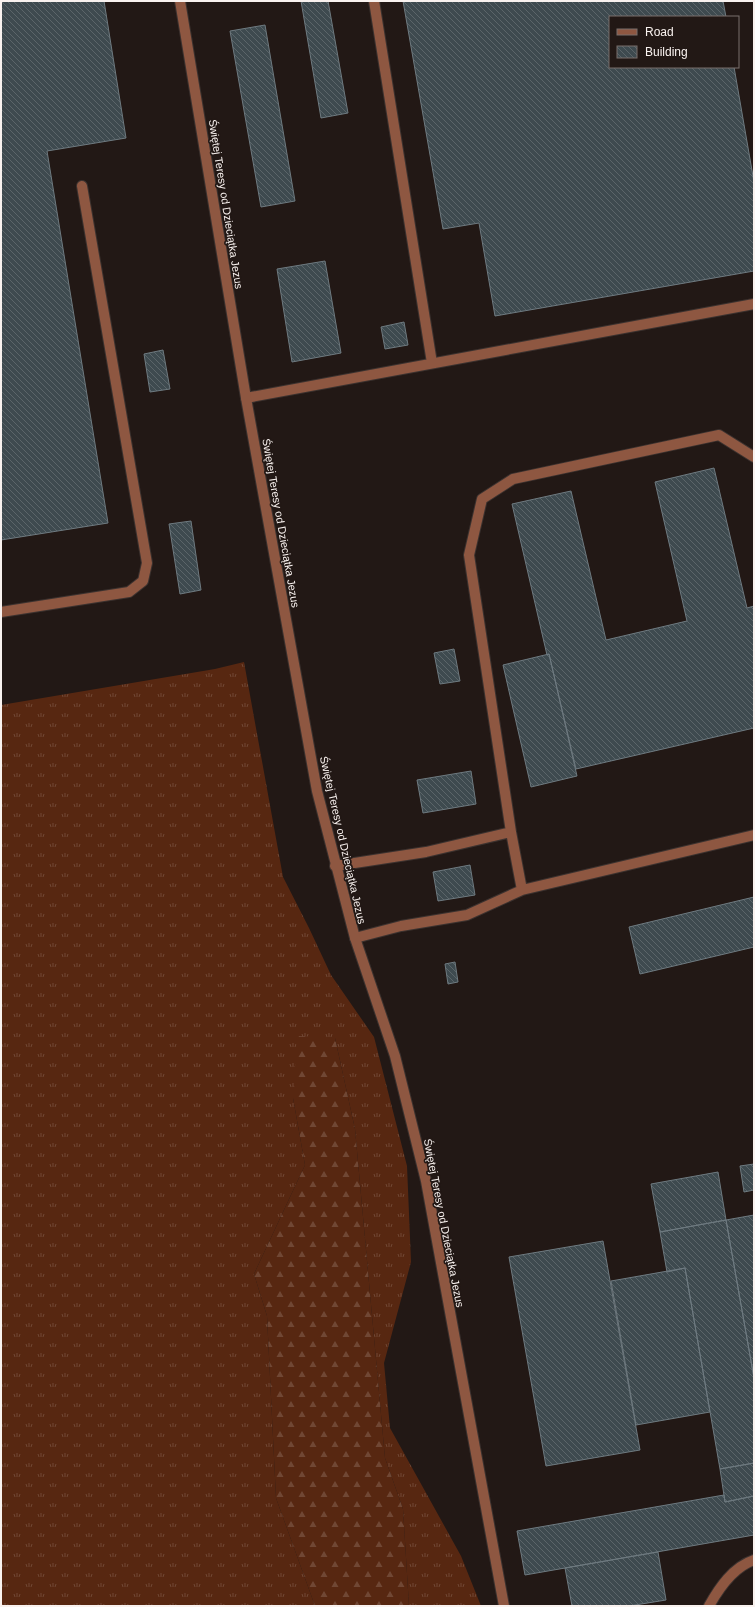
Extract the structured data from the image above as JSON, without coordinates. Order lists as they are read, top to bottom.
{
  "streets": {
    "street": ["Świętej Teresy od Dzieciątka Jezus"]
  },
  "legend": ["Road", "Building"]
}
